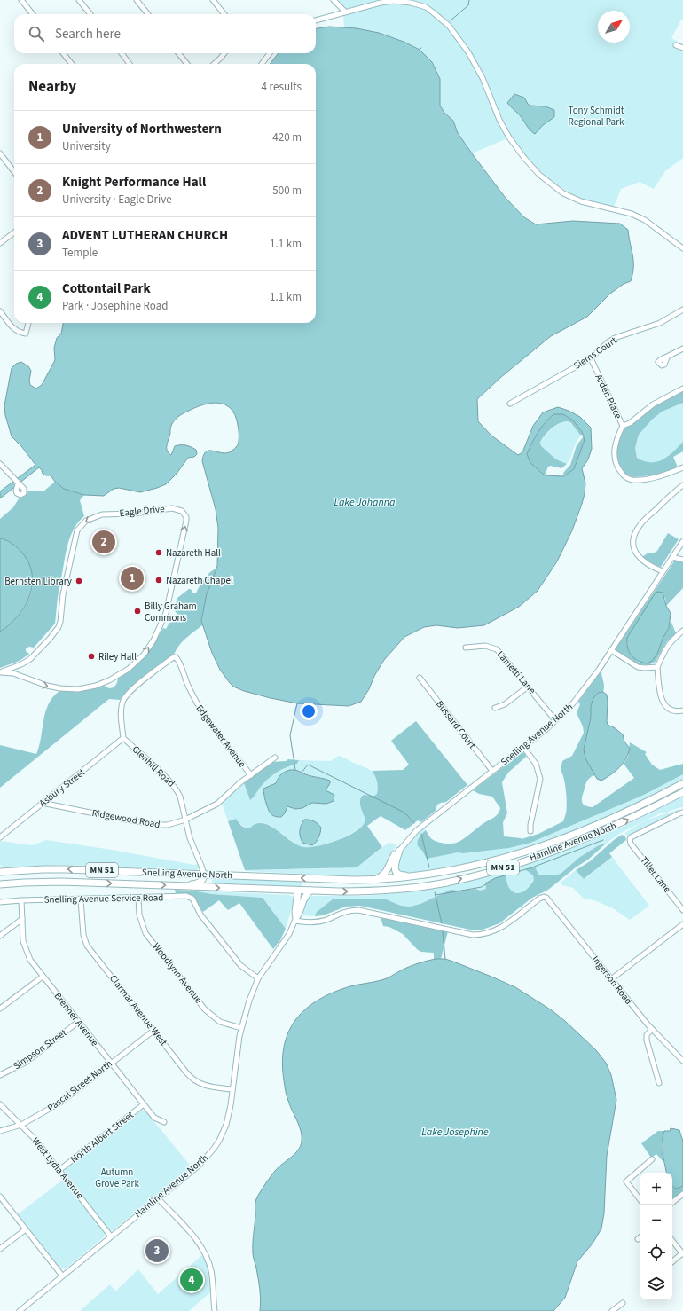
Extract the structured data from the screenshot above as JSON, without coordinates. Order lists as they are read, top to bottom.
{
  "streets": {
    "highway": ["Snelling Avenue North", "Hamline Avenue North", "MN 51"],
    "street": [
      "Siems Court",
      "Arden Place",
      "Eagle Drive",
      "Lametti Lane",
      "Bussard Court",
      "Edgewater Avenue",
      "Glenhill Road",
      "Asbury Street",
      "Ridgewood Road",
      "Tiller Lane",
      "Snelling Avenue Service Road",
      "Woodlynn Avenue",
      "Ingerson Road",
      "Clarmar Avenue West",
      "Brenner Avenue",
      "Simpson Street",
      "Pascal Street North",
      "North Albert Street",
      "West Lydia Avenue"
    ]
  },
  "crossings": [
    ["Siems Court", "Arden Place"],
    ["Lametti Lane", "Snelling Avenue North"],
    ["Bussard Court", "Snelling Avenue North"],
    ["Snelling Avenue North", "Glenhill Road"],
    ["Snelling Avenue North", "Hamline Avenue North"],
    ["Edgewater Avenue", "Glenhill Road"],
    ["Edgewater Avenue", "Ridgewood Road"],
    ["Glenhill Road", "Asbury Street"],
    ["Glenhill Road", "Ridgewood Road"],
    ["Asbury Street", "Ridgewood Road"],
    ["Hamline Avenue North", "Tiller Lane"],
    ["Hamline Avenue North", "Snelling Avenue Service Road"],
    ["Hamline Avenue North", "Woodlynn Avenue"],
    ["Hamline Avenue North", "Ingerson Road"],
    ["Hamline Avenue North", "Clarmar Avenue West"],
    ["Hamline Avenue North", "West Lydia Avenue"],
    ["Snelling Avenue Service Road", "Woodlynn Avenue"],
    ["Snelling Avenue Service Road", "Clarmar Avenue West"],
    ["Snelling Avenue Service Road", "Brenner Avenue"],
    ["Clarmar Avenue West", "Pascal Street North"],
    ["Brenner Avenue", "Simpson Street"],
    ["Brenner Avenue", "Pascal Street North"],
    ["Brenner Avenue", "North Albert Street"],
    ["Pascal Street North", "West Lydia Avenue"],
    ["North Albert Street", "West Lydia Avenue"]
  ],
  "water": ["Lake Johanna", "Lake Josephine"],
  "parks": ["Tony Schmidt Regional Park", "Autumn Grove Park"],
  "places": [
    "Nazareth Hall",
    "Nazareth Chapel",
    "Bernsten Library",
    "Billy Graham Commons",
    "Riley Hall"
  ],
  "north": "top right",
  "page": {
    "search": "Search here",
    "heading": ["Nearby", "4 results"],
    "list": [
      {
        "mark": "1",
        "name": "University of Northwestern",
        "note": "University",
        "value": "420 m"
      },
      {
        "mark": "2",
        "name": "Knight Performance Hall",
        "note": "University · Eagle Drive",
        "value": "500 m"
      },
      {
        "mark": "3",
        "name": "ADVENT LUTHERAN CHURCH",
        "note": "Temple",
        "value": "1.1 km"
      },
      {
        "mark": "4",
        "name": "Cottontail Park",
        "note": "Park · Josephine Road",
        "value": "1.1 km"
      }
    ],
    "pins": [
      "2",
      "1",
      "3",
      "4"
    ],
    "map_buttons": ["+", "−"]
  }
}
